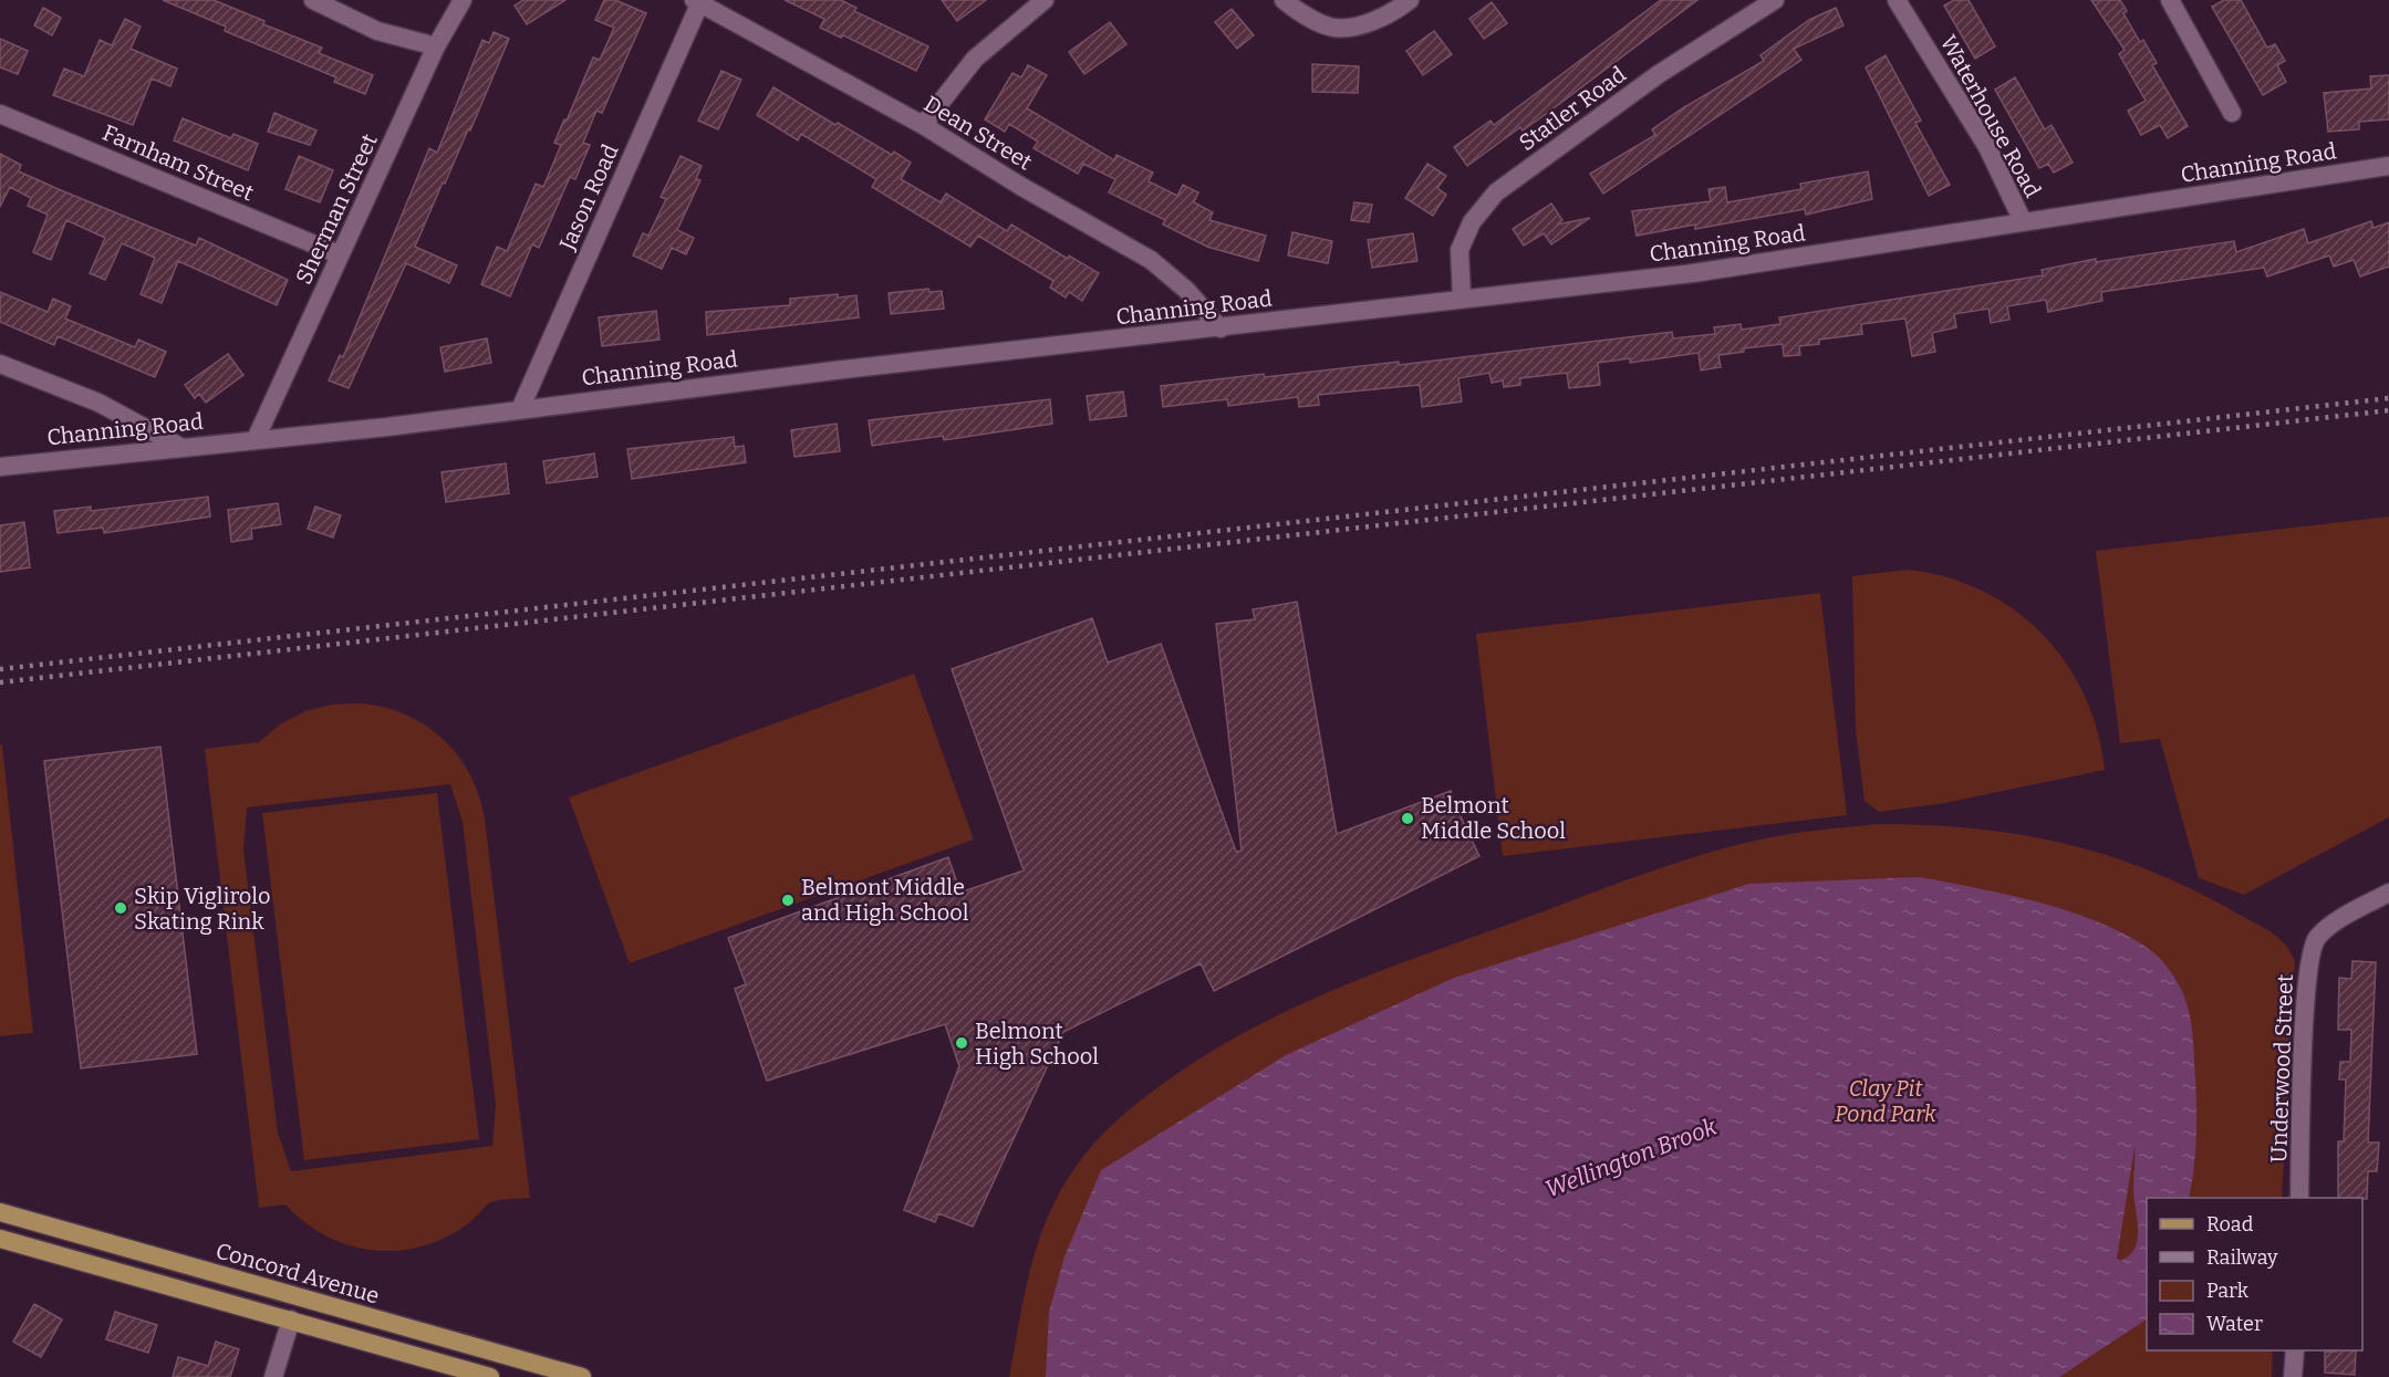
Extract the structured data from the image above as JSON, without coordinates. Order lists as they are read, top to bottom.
{
  "streets": {
    "main road": ["Concord Avenue"],
    "street": [
      "Statler Road",
      "Waterhouse Road",
      "Dean Street",
      "Farnham Street",
      "Channing Road",
      "Jason Road",
      "Sherman Street",
      "Underwood Street"
    ]
  },
  "crossings": [
    ["Statler Road", "Channing Road"],
    ["Waterhouse Road", "Channing Road"],
    ["Dean Street", "Channing Road"],
    ["Dean Street", "Jason Road"],
    ["Farnham Street", "Sherman Street"],
    ["Channing Road", "Jason Road"],
    ["Channing Road", "Sherman Street"]
  ],
  "water": ["Wellington Brook"],
  "parks": ["Clay Pit Pond Park"],
  "places": [
    "Belmont Middle School",
    "Belmont Middle and High School",
    "Skip Viglirolo Skating Rink",
    "Belmont High School"
  ],
  "legend": [
    "Road",
    "Railway",
    "Park",
    "Water"
  ]
}
